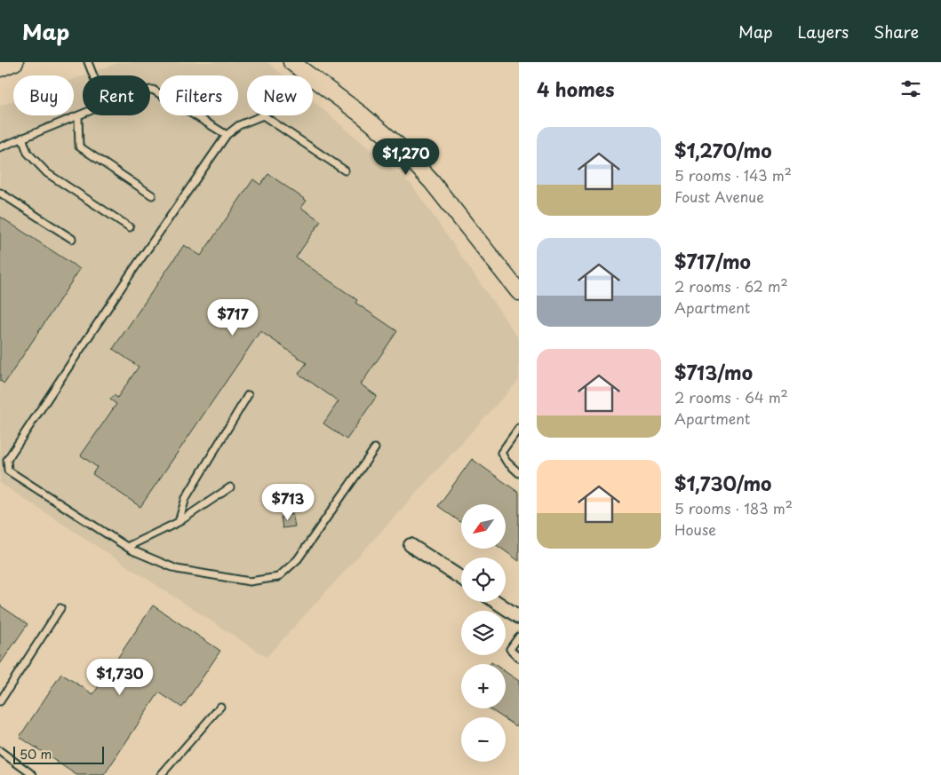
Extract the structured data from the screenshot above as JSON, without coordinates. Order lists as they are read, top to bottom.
{
  "scale_bar": "50 m",
  "north": "bottom left",
  "page": {
    "header": "Map",
    "nav": ["Map", "Layers", "Share"],
    "heading": "4 homes",
    "chip": [
      "Buy",
      "Rent",
      "Filters",
      "New"
    ],
    "list": [
      {
        "name": "$1,270/mo",
        "note": "5 rooms · 143 m² · Foust Avenue"
      },
      {
        "name": "$717/mo",
        "note": "2 rooms · 62 m² · Apartment"
      },
      {
        "name": "$713/mo",
        "note": "2 rooms · 64 m² · Apartment"
      },
      {
        "name": "$1,730/mo",
        "note": "5 rooms · 183 m² · House"
      }
    ],
    "price": [
      "$1,270",
      "$717",
      "$713",
      "$1,730"
    ],
    "map_buttons": ["+", "−"],
    "scale": "50 m"
  }
}
